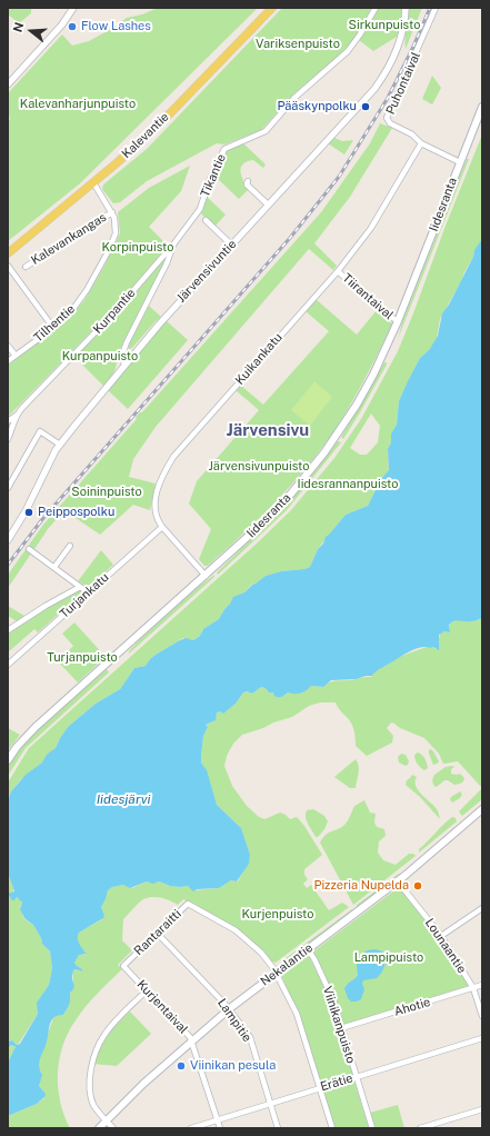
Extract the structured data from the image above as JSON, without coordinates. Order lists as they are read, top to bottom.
{
  "streets": {
    "main road": ["Kalevantie", "Iidesranta", "Nekalantie"],
    "street": [
      "Puhontaival",
      "Tikantie",
      "Kalevankangas",
      "Järvensivuntie",
      "Tiirantaival",
      "Kurpantie",
      "Tilhentie",
      "Kuikankatu",
      "Turjankatu",
      "Rantaraitti",
      "Lounaantie",
      "Kurjentaival",
      "Ahotie",
      "Lampitie",
      "Viinikanpuisto",
      "Erätie"
    ]
  },
  "crossings": [
    ["Puhontaival", "Kuikankatu"],
    ["Kalevantie", "Tilhentie"],
    ["Tikantie", "Järvensivuntie"],
    ["Tikantie", "Kurpantie"],
    ["Iidesranta", "Tiirantaival"],
    ["Iidesranta", "Kuikankatu"],
    ["Kalevankangas", "Tilhentie"],
    ["Tiirantaival", "Kuikankatu"],
    ["Kuikankatu", "Turjankatu"],
    ["Rantaraitti", "Nekalantie"],
    ["Rantaraitti", "Kurjentaival"],
    ["Rantaraitti", "Lampitie"],
    ["Lounaantie", "Nekalantie"],
    ["Lounaantie", "Ahotie"],
    ["Nekalantie", "Kurjentaival"],
    ["Nekalantie", "Lampitie"],
    ["Nekalantie", "Viinikanpuisto"],
    ["Kurjentaival", "Erätie"],
    ["Ahotie", "Viinikanpuisto"],
    ["Lampitie", "Erätie"],
    ["Viinikanpuisto", "Erätie"]
  ],
  "districts": ["Järvensivu"],
  "water": ["Iidesjärvi"],
  "parks": [
    "Sirkunpuisto",
    "Variksenpuisto",
    "Kalevanharjunpuisto",
    "Korpinpuisto",
    "Kurpanpuisto",
    "Järvensivunpuisto",
    "Iidesrannanpuisto",
    "Soininpuisto",
    "Turjanpuisto",
    "Kurjenpuisto",
    "Lampipuisto"
  ],
  "places": [
    "Flow Lashes",
    "Pääskynpolku",
    "Peippospolku",
    "Pizzeria Nupelda",
    "Viinikan pesula"
  ],
  "north": "left"
}
